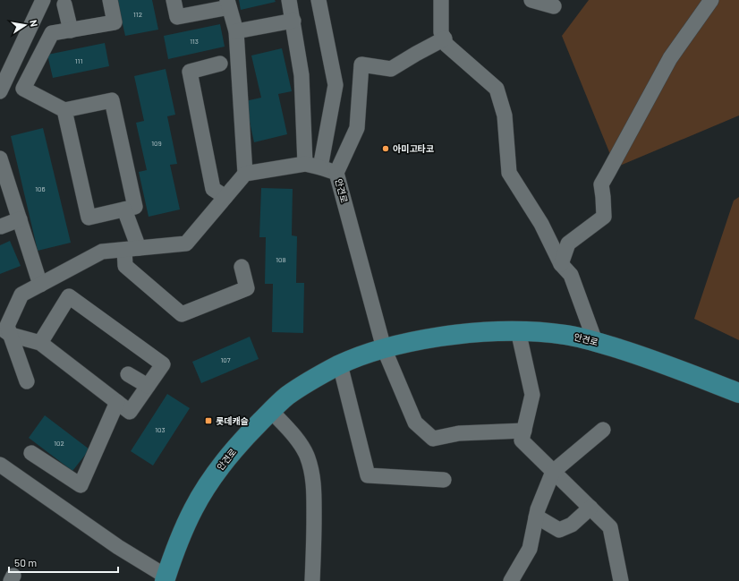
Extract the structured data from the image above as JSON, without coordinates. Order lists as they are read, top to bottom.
{
  "streets": {
    "main road": ["안견로"]
  },
  "places": {
    "other": ["아미고타코"],
    "transit": ["롯데캐슬"]
  },
  "house_numbers": [
    "112",
    "113",
    "111",
    "109",
    "106",
    "108",
    "107",
    "103",
    "102"
  ],
  "scale_bar": "50 m",
  "north": "right"
}
